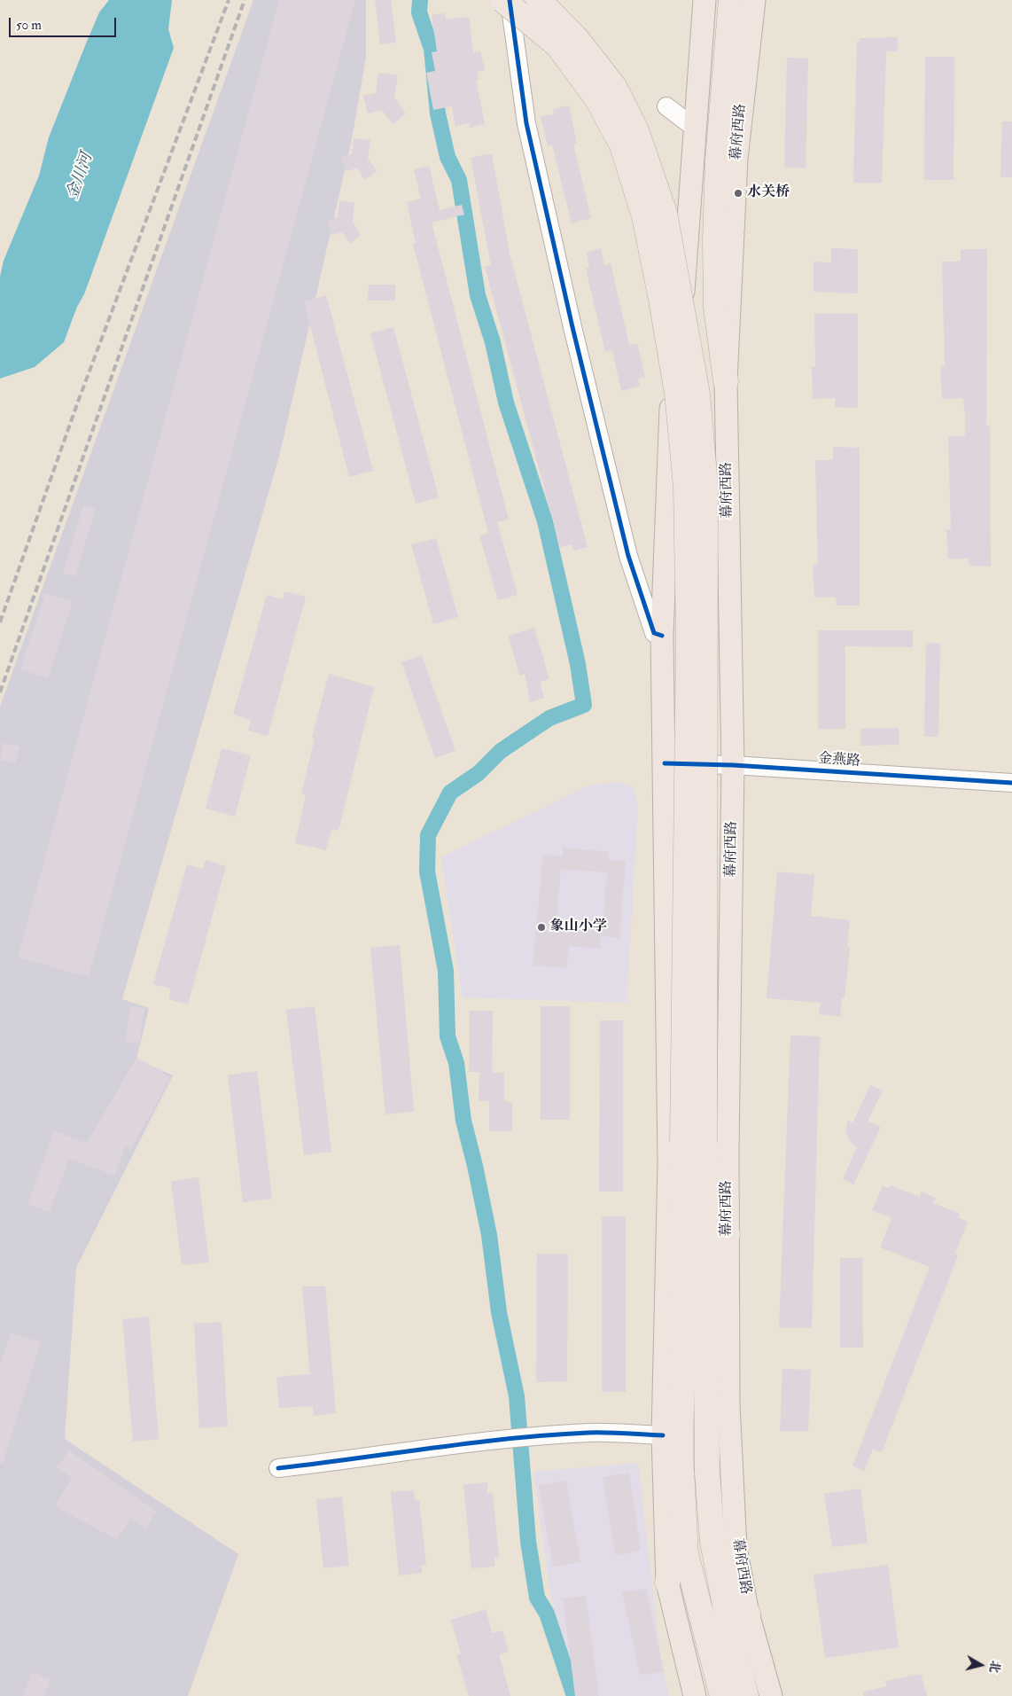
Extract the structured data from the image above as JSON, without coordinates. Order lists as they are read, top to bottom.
{
  "streets": {
    "highway": ["幕府西路"],
    "street": ["金燕路"]
  },
  "crossings": [
    ["幕府西路", "金燕路"]
  ],
  "water": ["金川河"],
  "places": ["水关桥", "象山小学"],
  "scale_bar": "50 m",
  "north": "right"
}
